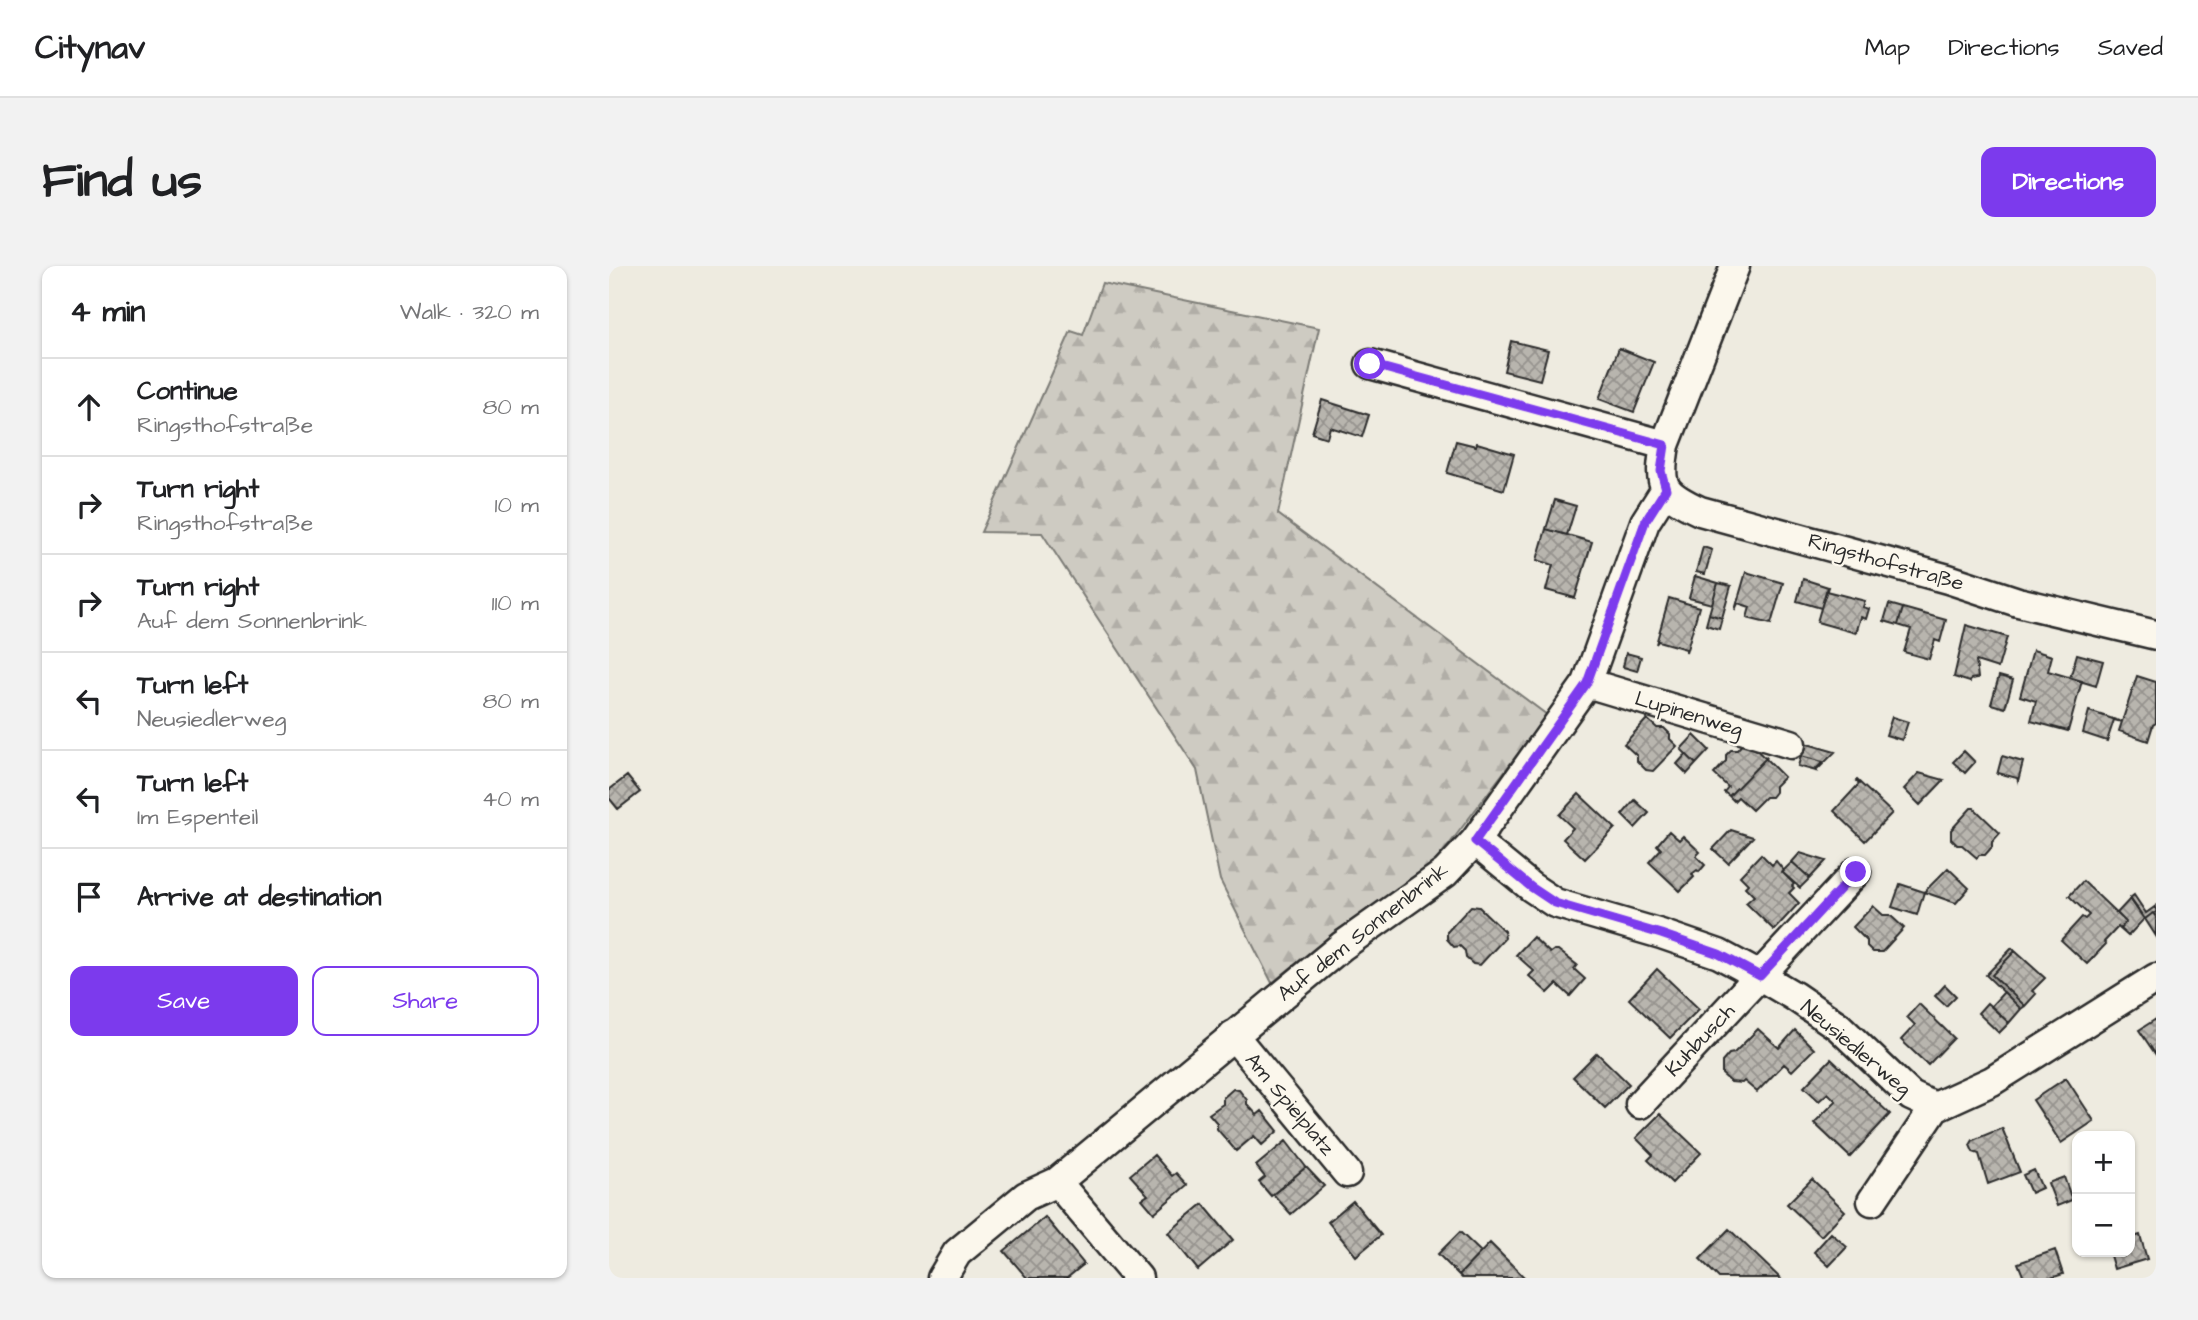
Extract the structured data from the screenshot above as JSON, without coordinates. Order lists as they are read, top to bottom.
{
  "streets": {
    "street": [
      "Ringsthofstraße",
      "Lupinenweg",
      "Auf dem Sonnenbrink",
      "Kuhbusch",
      "Neusiedlerweg",
      "Am Spielplatz"
    ]
  },
  "crossings": [
    ["Ringsthofstraße", "Auf dem Sonnenbrink"],
    ["Lupinenweg", "Auf dem Sonnenbrink"],
    ["Auf dem Sonnenbrink", "Neusiedlerweg"],
    ["Auf dem Sonnenbrink", "Am Spielplatz"],
    ["Kuhbusch", "Neusiedlerweg"]
  ],
  "page": {
    "header": "Citynav",
    "nav": ["Map", "Directions", "Saved"],
    "buttons": [
      "Directions",
      ["Save", "Share"]
    ],
    "title": "Find us",
    "heading": ["4 min", "Walk · 320 m"],
    "list": [
      ["Continue", "Ringsthofstraße", "80 m"],
      ["Turn right", "Ringsthofstraße", "10 m"],
      ["Turn right", "Auf dem Sonnenbrink", "110 m"],
      ["Turn left", "Neusiedlerweg", "80 m"],
      ["Turn left", "Im Espenteil", "40 m"],
      "Arrive at destination"
    ],
    "map_buttons": ["+", "−"]
  }
}
